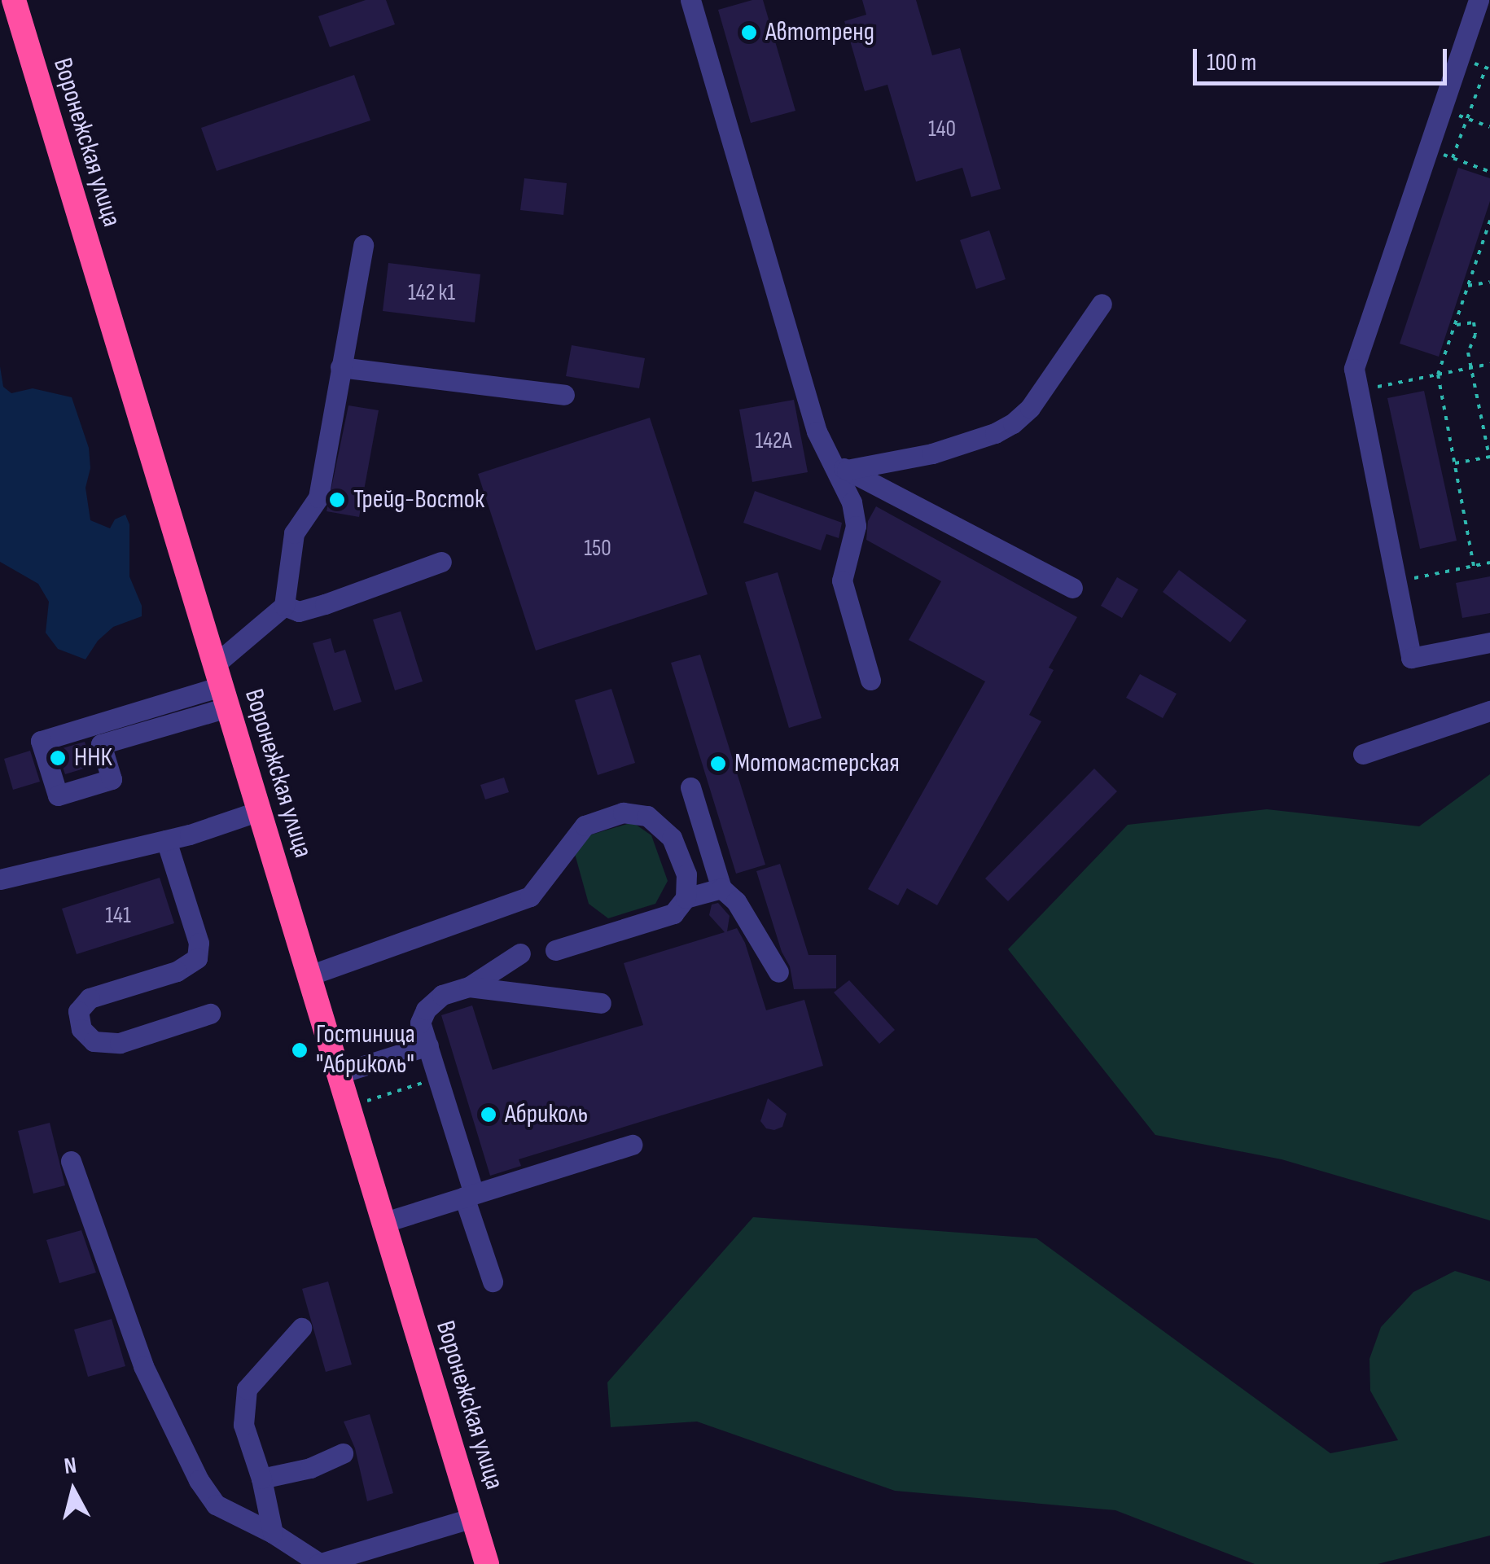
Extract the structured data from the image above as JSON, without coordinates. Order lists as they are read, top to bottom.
{
  "streets": {
    "highway": ["Воронежская улица"]
  },
  "places": [
    "Автотренд",
    "Трейд-Восток",
    "ННК",
    "Мотомастерская",
    "Гостиница \"Абриколь\"",
    "Абриколь"
  ],
  "house_numbers": [
    "140",
    "142 к1",
    "142А",
    "150",
    "141"
  ],
  "scale_bar": "100 m",
  "north": "top"
}
